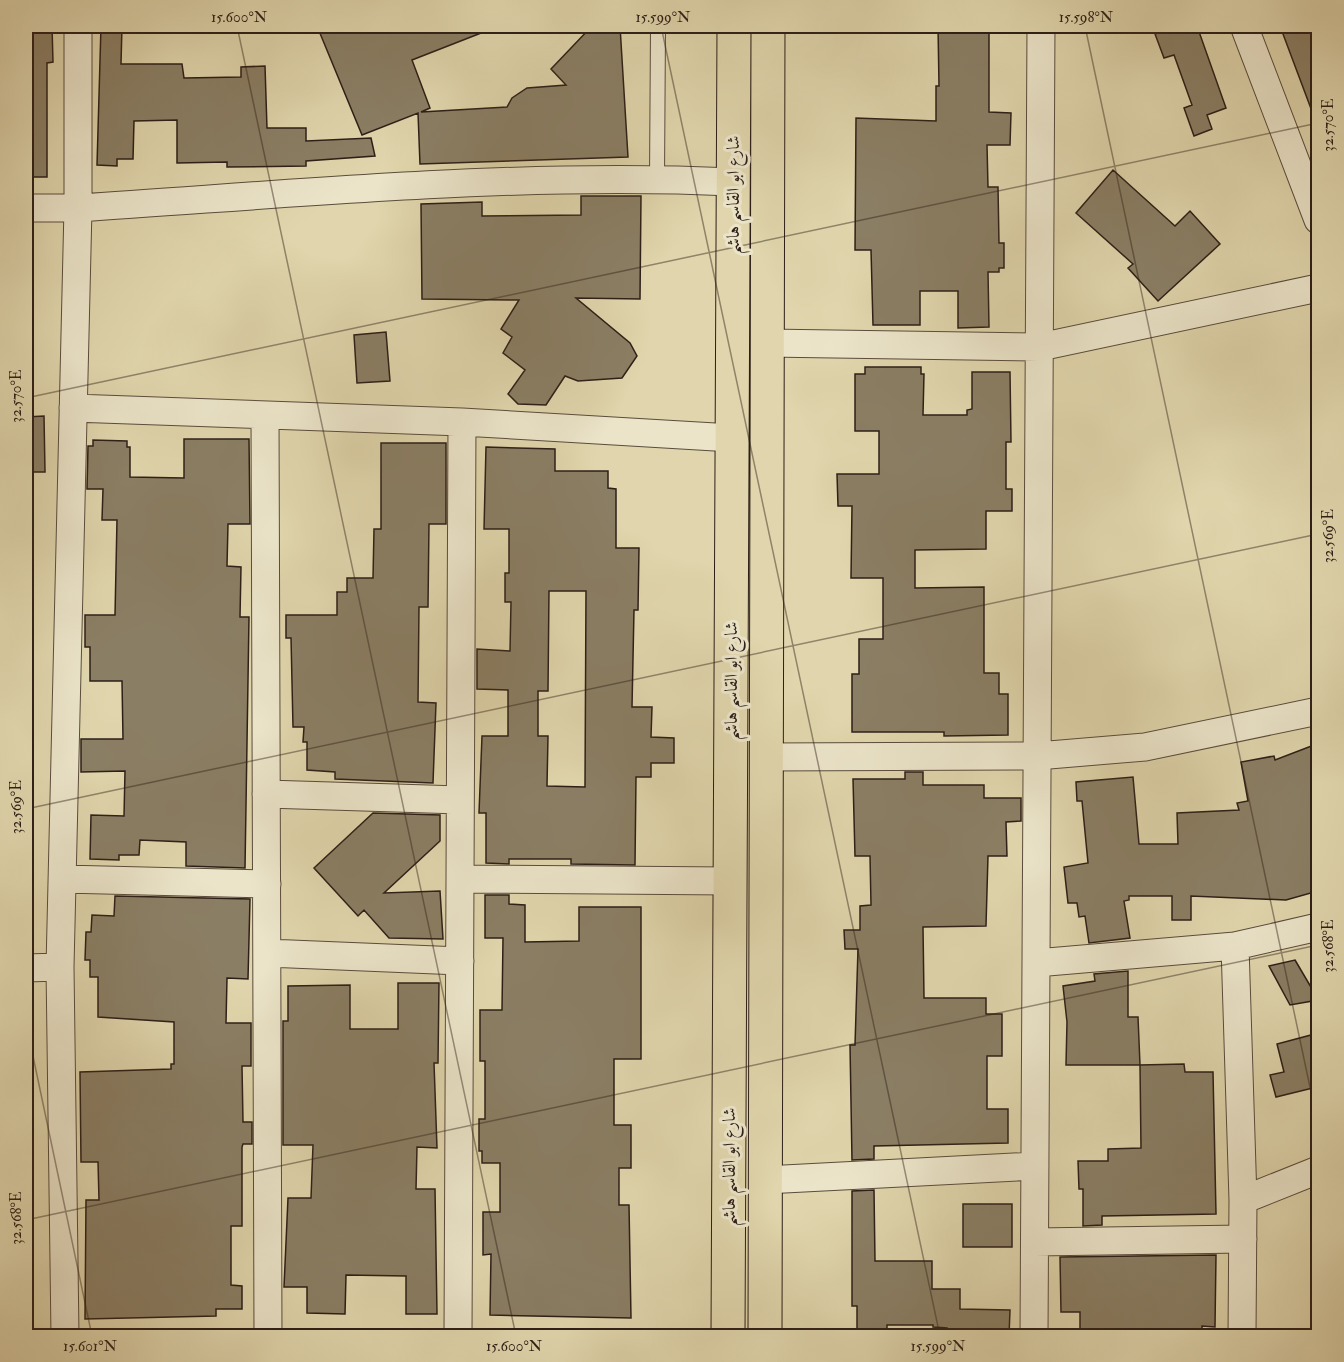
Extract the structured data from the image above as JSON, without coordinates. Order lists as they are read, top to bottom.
{
  "streets": {
    "main road": ["شارع ابو القاسم هاشم"]
  },
  "coordinates": [
    "15.600°N",
    "15.599°N",
    "15.598°N",
    "32.570°E",
    "32.569°E",
    "32.568°E",
    "15.601°N"
  ]
}
